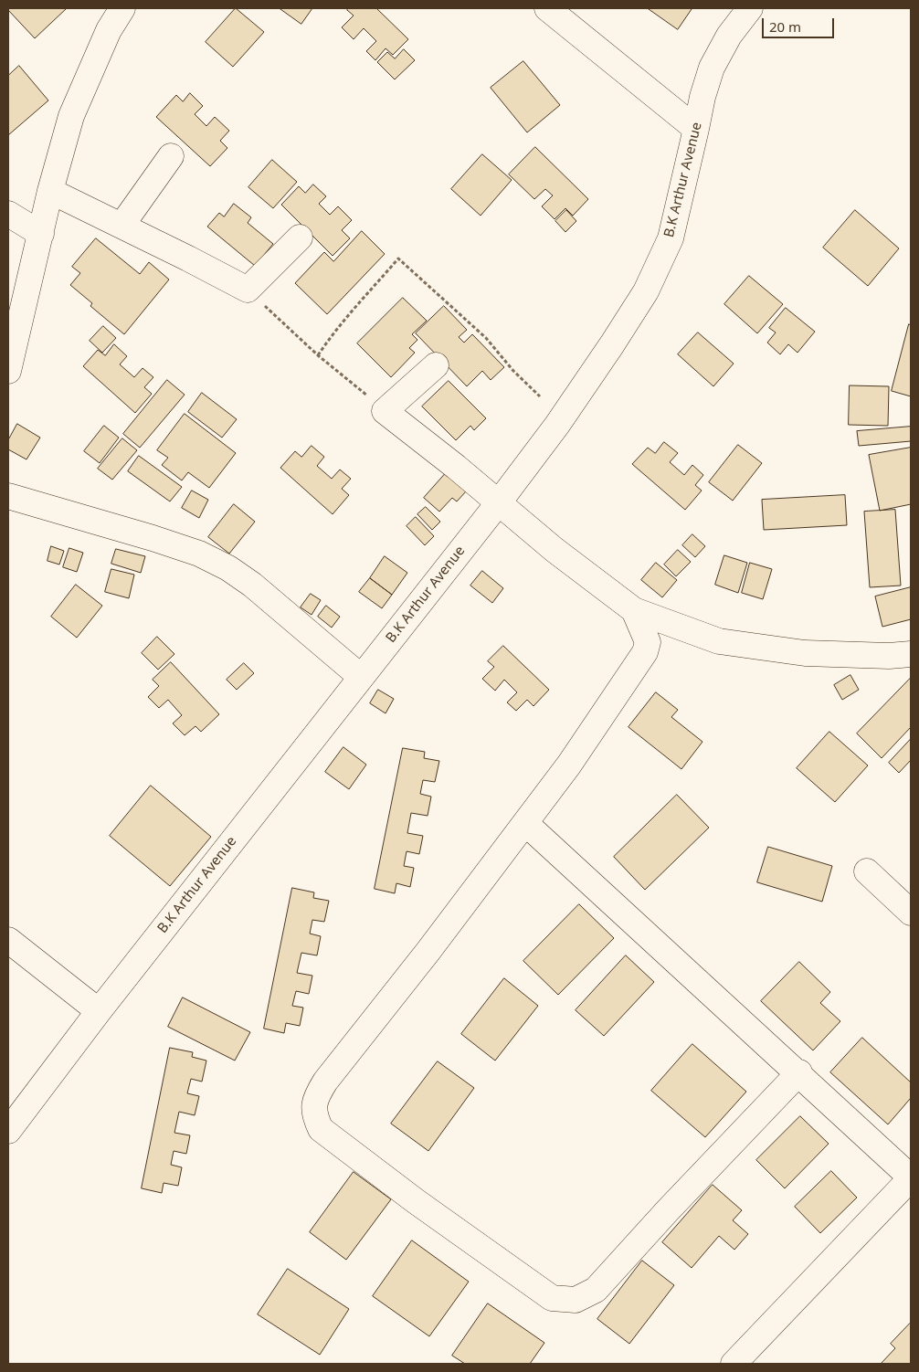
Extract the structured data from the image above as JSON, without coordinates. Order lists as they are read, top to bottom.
{
  "streets": {
    "street": ["B.K Arthur Avenue"]
  },
  "scale_bar": "20 m"
}
